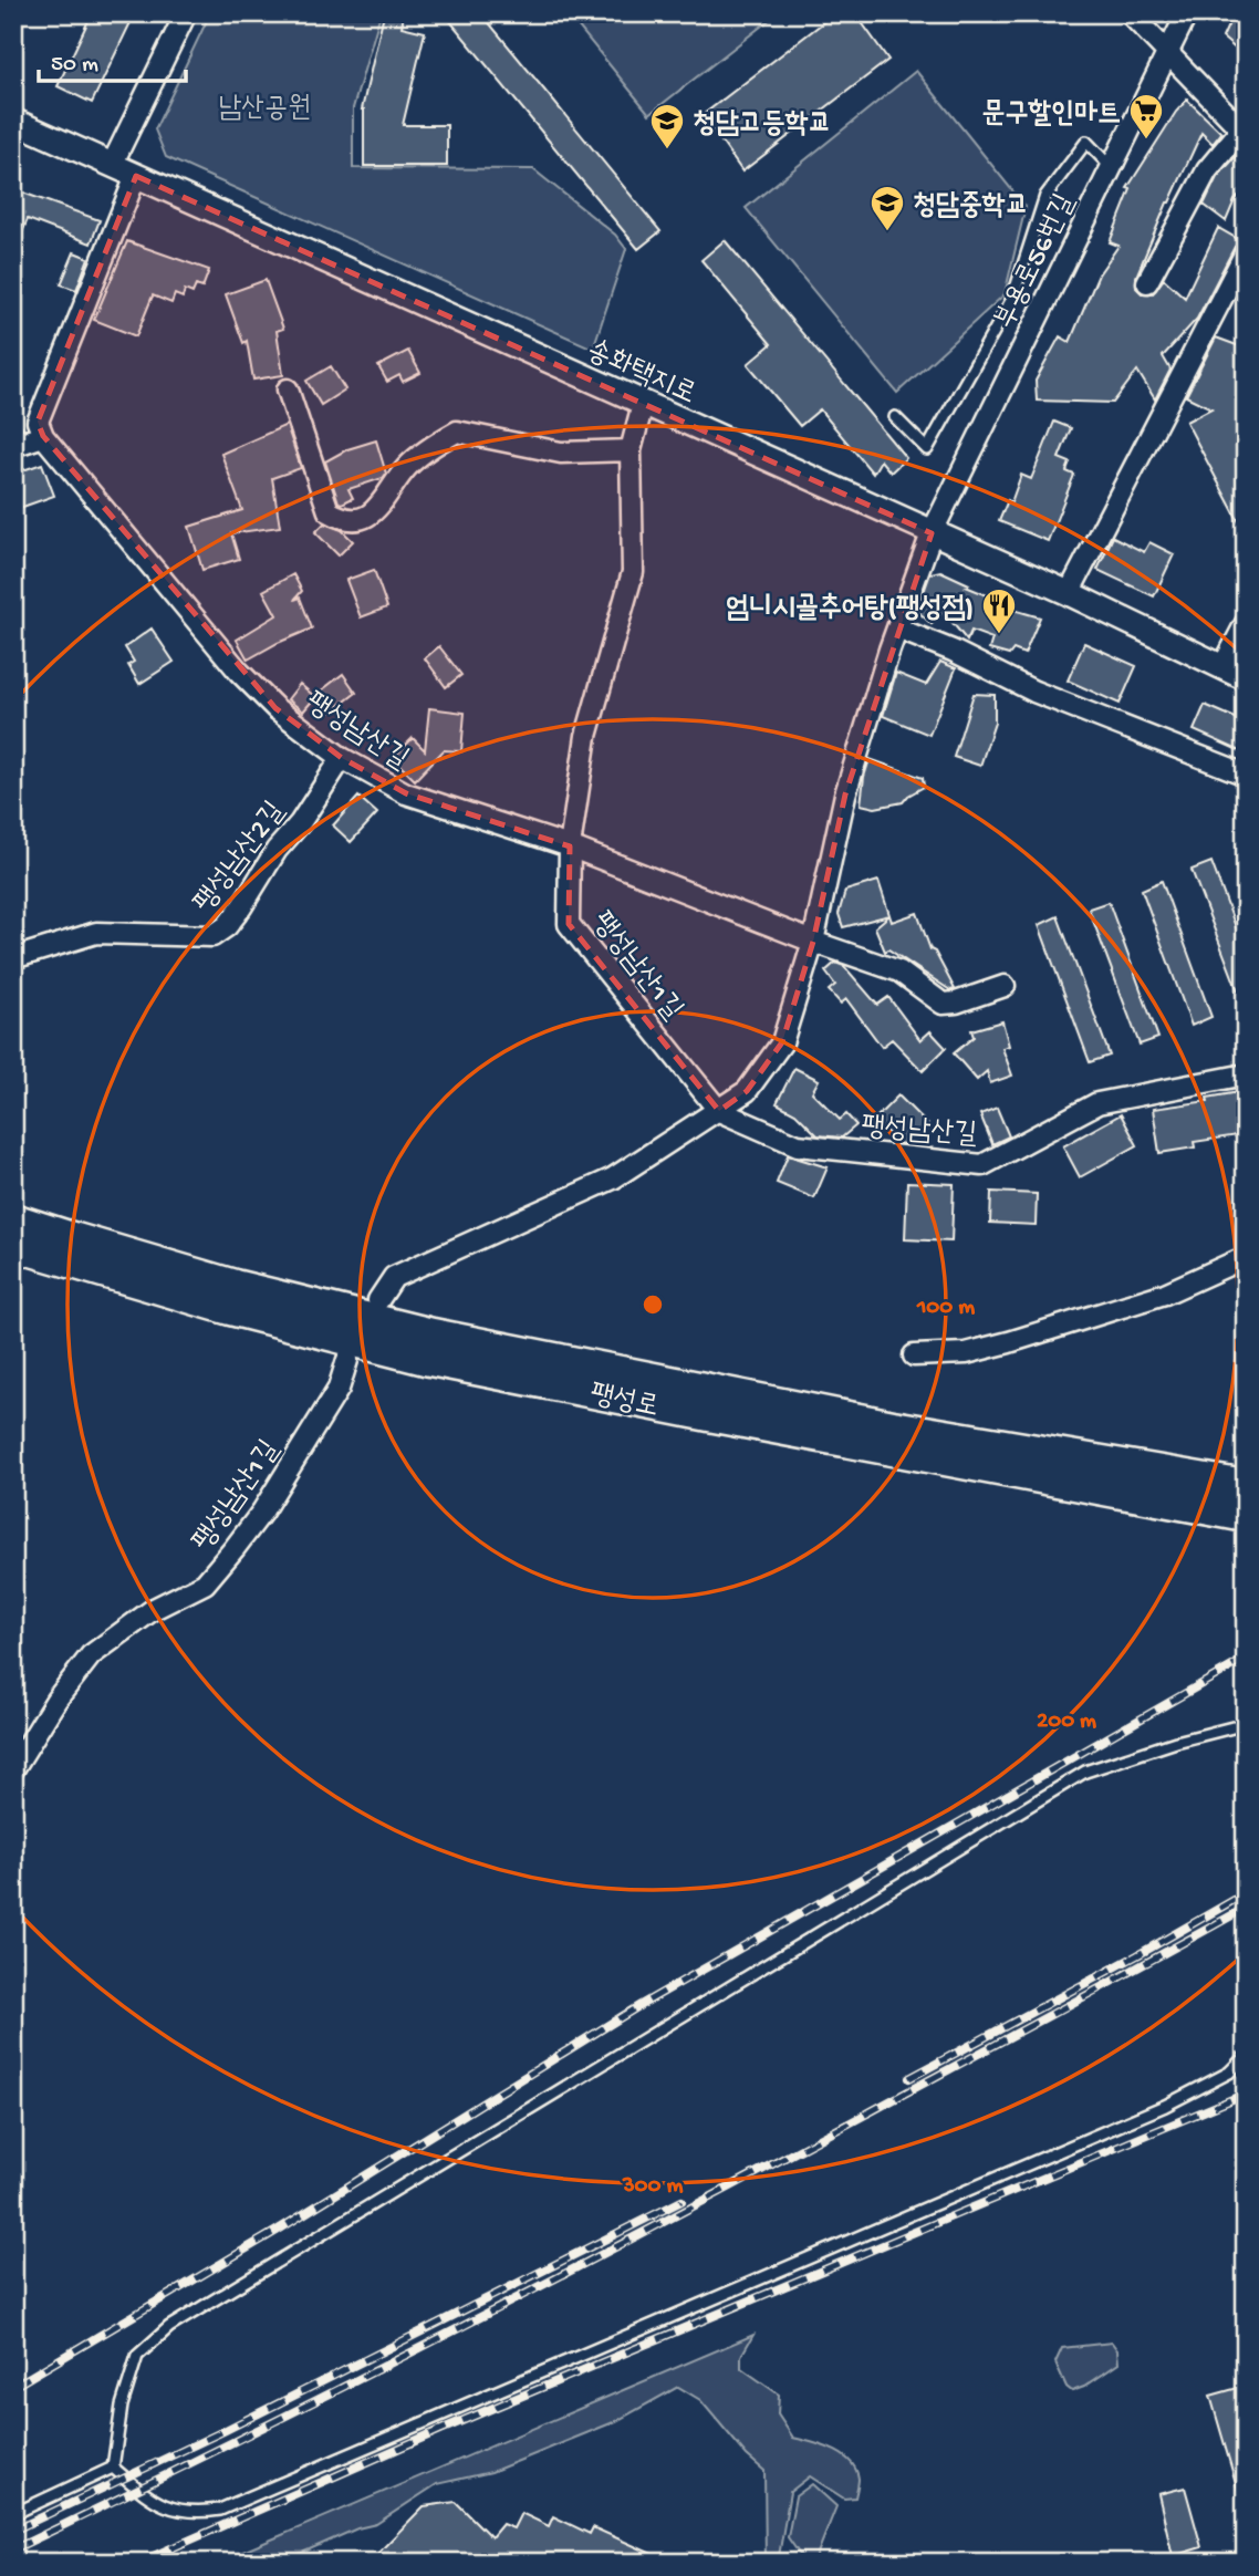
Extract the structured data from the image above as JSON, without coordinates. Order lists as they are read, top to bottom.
{
  "streets": {
    "main road": ["팽성로"],
    "street": [
      "부용로56번길",
      "송화택지로",
      "팽성남산길",
      "팽성남산2길",
      "팽성남산1길"
    ]
  },
  "crossings": [
    ["부용로56번길", "송화택지로"],
    ["부용로56번길", "팽성남산길"],
    ["부용로56번길", "팽성남산1길"],
    ["송화택지로", "팽성남산1길"],
    ["팽성남산길", "팽성남산2길"],
    ["팽성남산길", "팽성남산1길"]
  ],
  "parks": ["남산공원"],
  "places": {
    "supermarket": ["문구할인마트"],
    "school or university": ["청담고등학교", "청담중학교"],
    "restaurant": ["엄니시골추어탕(팽성점)"]
  },
  "scale_bar": "50 m",
  "rings": ["100 m", "200 m", "300 m"]
}
